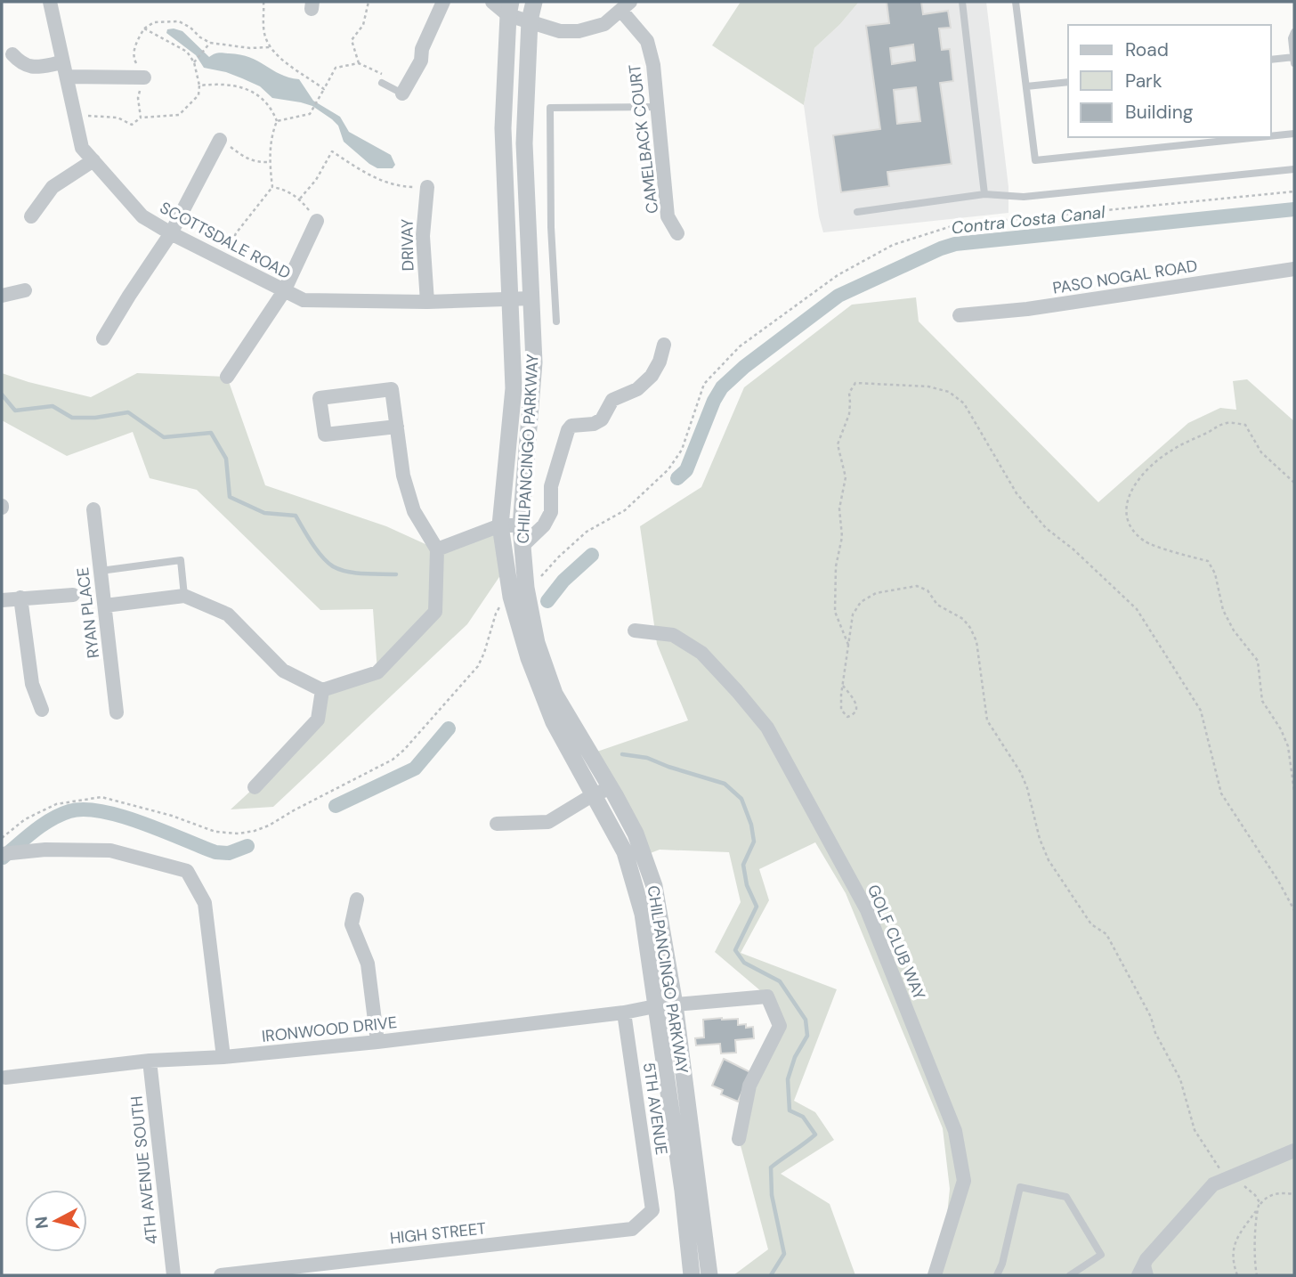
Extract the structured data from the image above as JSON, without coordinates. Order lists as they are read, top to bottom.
{
  "streets": {
    "street": [
      "CAMELBACK COURT",
      "SCOTTSDALE ROAD",
      "DRIVAY",
      "PASO NOGAL ROAD",
      "CHILPANCINGO PARKWAY",
      "RYAN PLACE",
      "GOLF CLUB WAY",
      "IRONWOOD DRIVE",
      "5TH AVENUE",
      "4TH AVENUE SOUTH",
      "HIGH STREET"
    ]
  },
  "crossings": [
    ["SCOTTSDALE ROAD", "DRIVAY"],
    ["SCOTTSDALE ROAD", "CHILPANCINGO PARKWAY"],
    ["CHILPANCINGO PARKWAY", "IRONWOOD DRIVE"],
    ["IRONWOOD DRIVE", "5TH AVENUE"],
    ["IRONWOOD DRIVE", "4TH AVENUE SOUTH"],
    ["5TH AVENUE", "HIGH STREET"]
  ],
  "water": ["Contra Costa Canal"],
  "legend": ["Road", "Park", "Building"],
  "north": "left"
}
